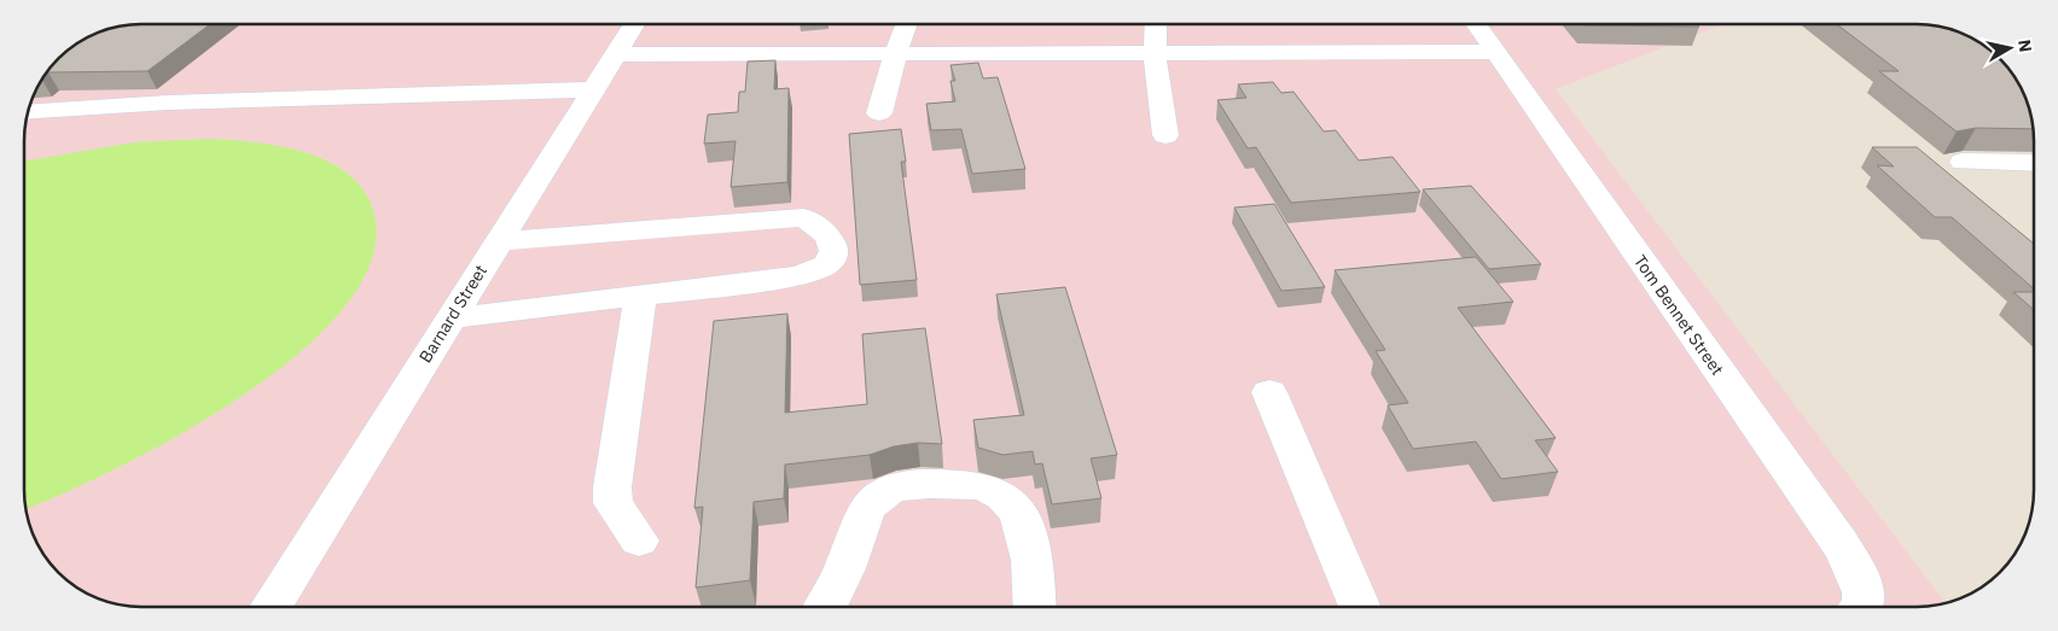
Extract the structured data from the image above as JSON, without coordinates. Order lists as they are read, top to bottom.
{
  "streets": {
    "street": ["Barnard Street", "Tom Bennet Street"]
  },
  "north": "right"
}
